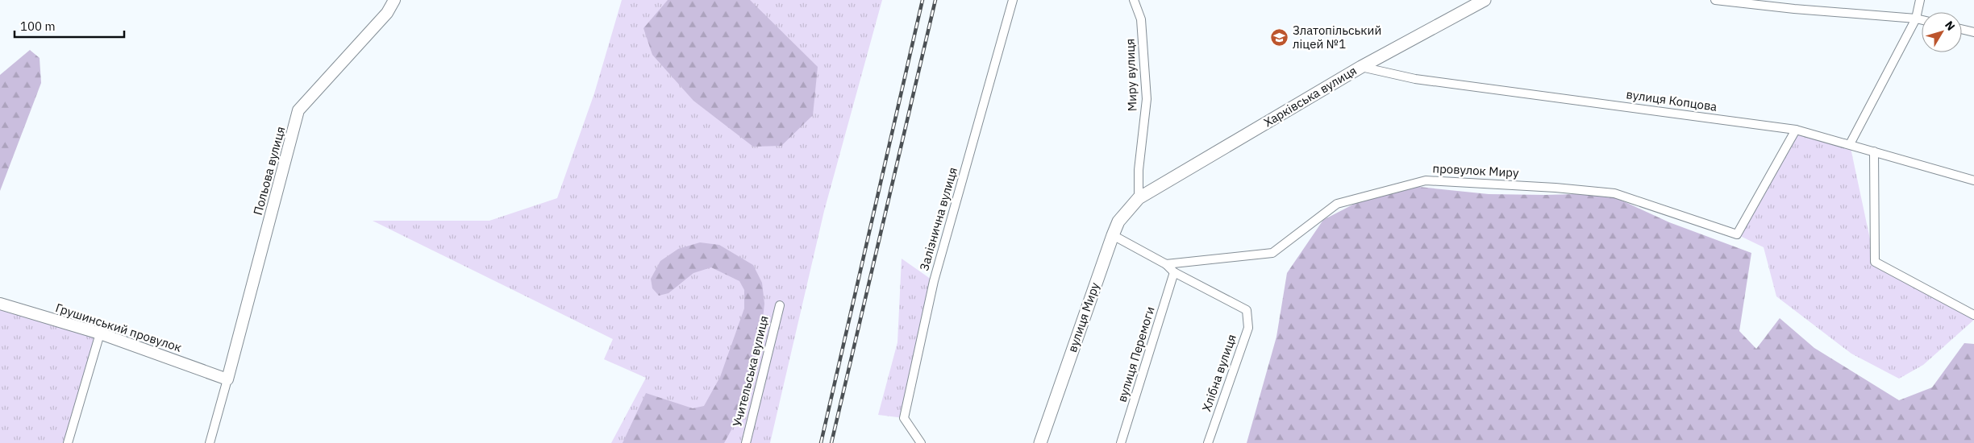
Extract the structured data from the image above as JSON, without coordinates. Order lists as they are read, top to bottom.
{
  "streets": {
    "main road": [
      "Харківська вулиця",
      "Польова вулиця",
      "вулиця Миру",
      "Грушинський провулок"
    ],
    "street": [
      "Миру вулиця",
      "вулиця Копцова",
      "провулок Миру",
      "Залізнична вулиця",
      "вулиця Перемоги",
      "Учительська вулиця",
      "Хлібна вулиця"
    ]
  },
  "crossings": [
    ["Миру вулиця", "Харківська вулиця"],
    ["Миру вулиця", "вулиця Миру"],
    ["Харківська вулиця", "вулиця Копцова"],
    ["Харківська вулиця", "вулиця Миру"],
    ["вулиця Копцова", "провулок Миру"],
    ["Польова вулиця", "Грушинський провулок"],
    ["вулиця Перемоги", "Хлібна вулиця"]
  ],
  "places": {
    "school or university": ["Златопільський ліцей №1"]
  },
  "scale_bar": "100 m",
  "north": "top right"
}
